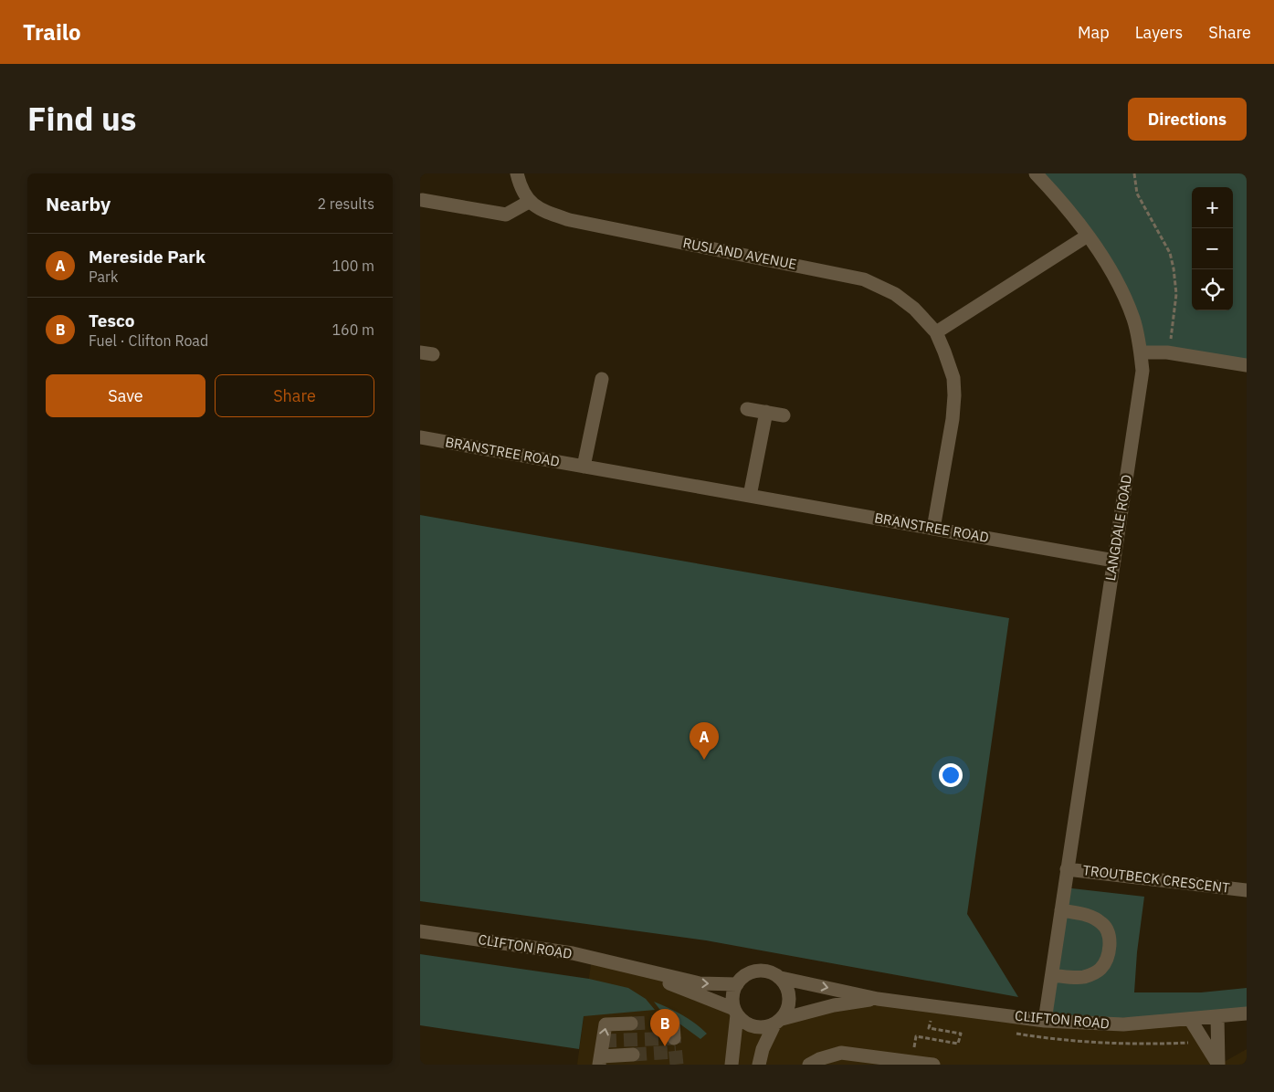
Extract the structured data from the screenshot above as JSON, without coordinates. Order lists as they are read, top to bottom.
{
  "streets": {
    "street": [
      "RUSLAND AVENUE",
      "BRANSTREE ROAD",
      "LANGDALE ROAD",
      "TROUTBECK CRESCENT",
      "CLIFTON ROAD"
    ]
  },
  "crossings": [
    ["RUSLAND AVENUE", "BRANSTREE ROAD"],
    ["BRANSTREE ROAD", "LANGDALE ROAD"],
    ["LANGDALE ROAD", "TROUTBECK CRESCENT"],
    ["LANGDALE ROAD", "CLIFTON ROAD"]
  ],
  "page": {
    "header": "Trailo",
    "nav": ["Map", "Layers", "Share"],
    "title": "Find us",
    "buttons": [
      "Directions",
      ["Save", "Share"]
    ],
    "heading": ["Nearby", "2 results"],
    "map_buttons": ["+", "−"],
    "list": [
      {
        "mark": "A",
        "name": "Mereside Park",
        "note": "Park",
        "value": "100 m"
      },
      {
        "mark": "B",
        "name": "Tesco",
        "note": "Fuel · Clifton Road",
        "value": "160 m"
      }
    ],
    "pins": ["A", "B"]
  }
}
